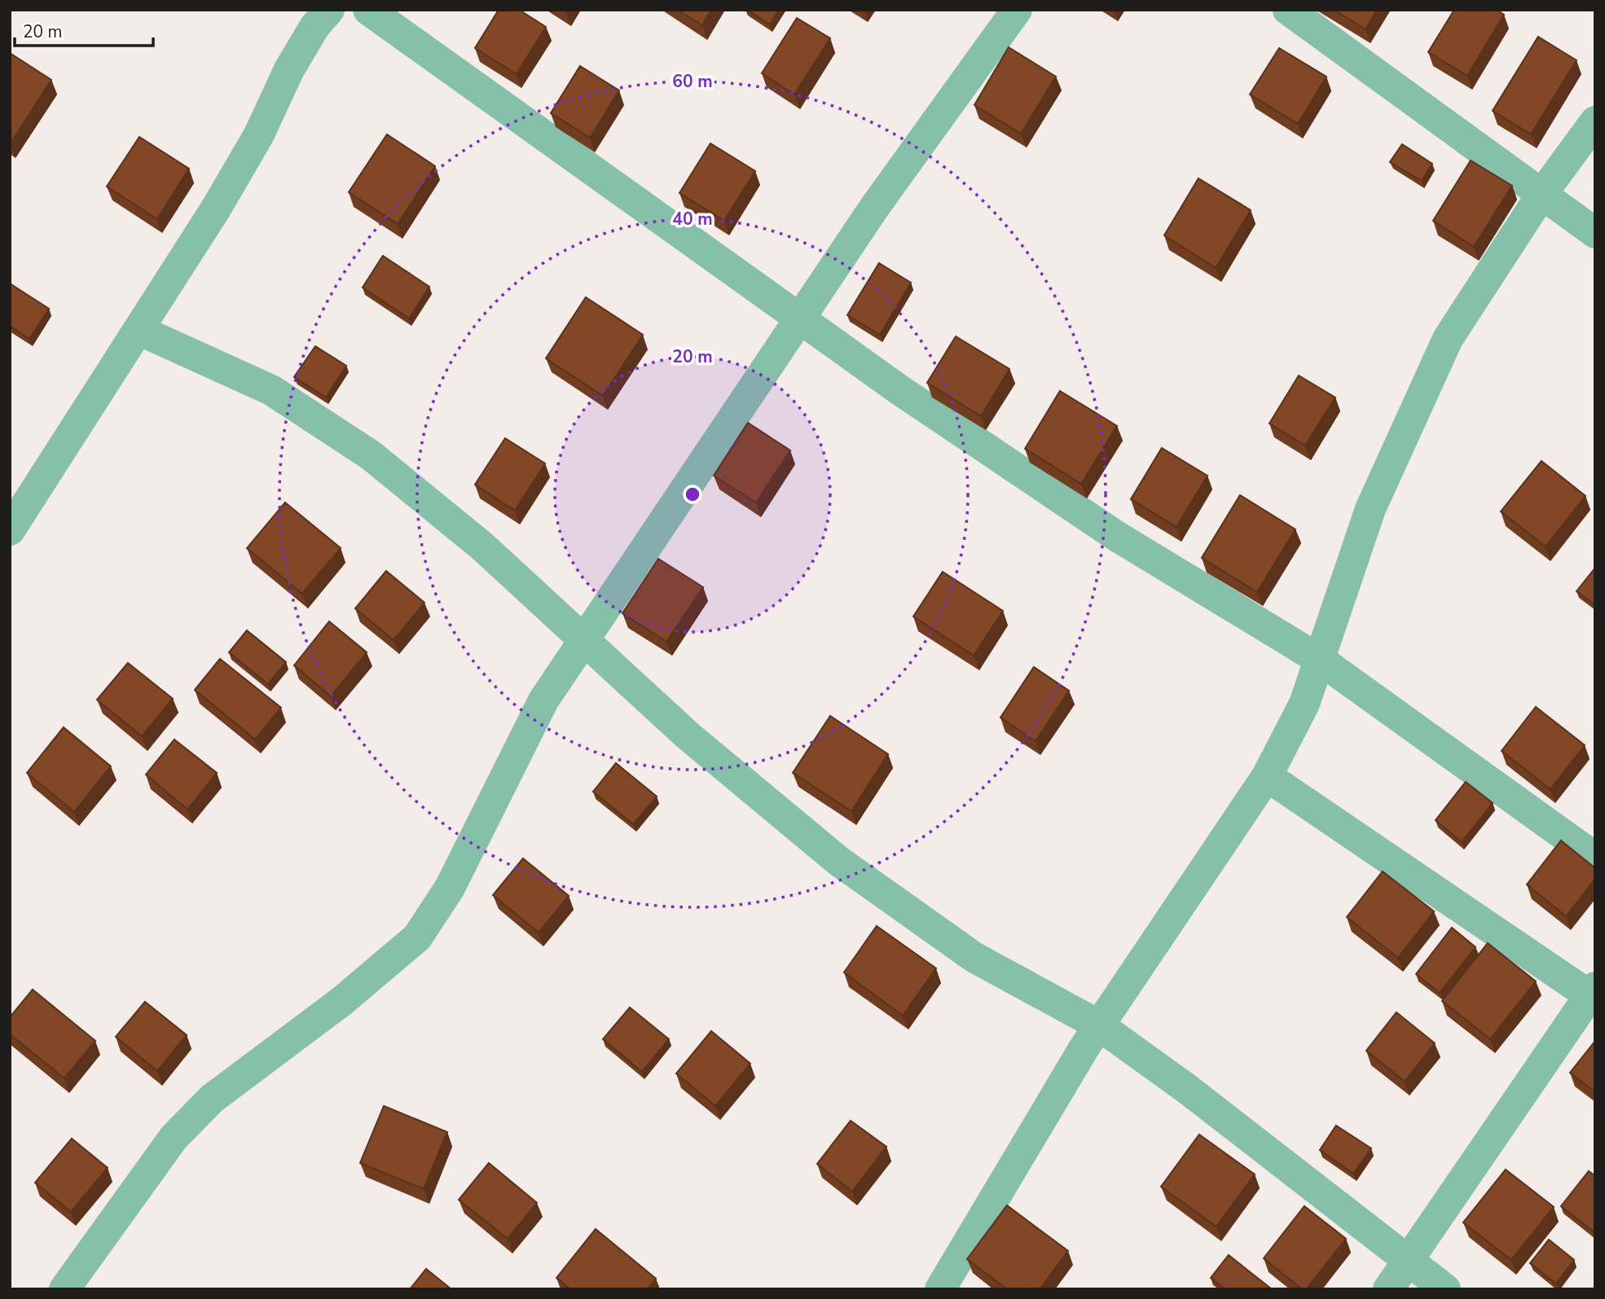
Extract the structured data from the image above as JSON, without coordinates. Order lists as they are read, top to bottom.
{
  "scale_bar": "20 m",
  "rings": ["60 m", "40 m", "20 m"]
}
